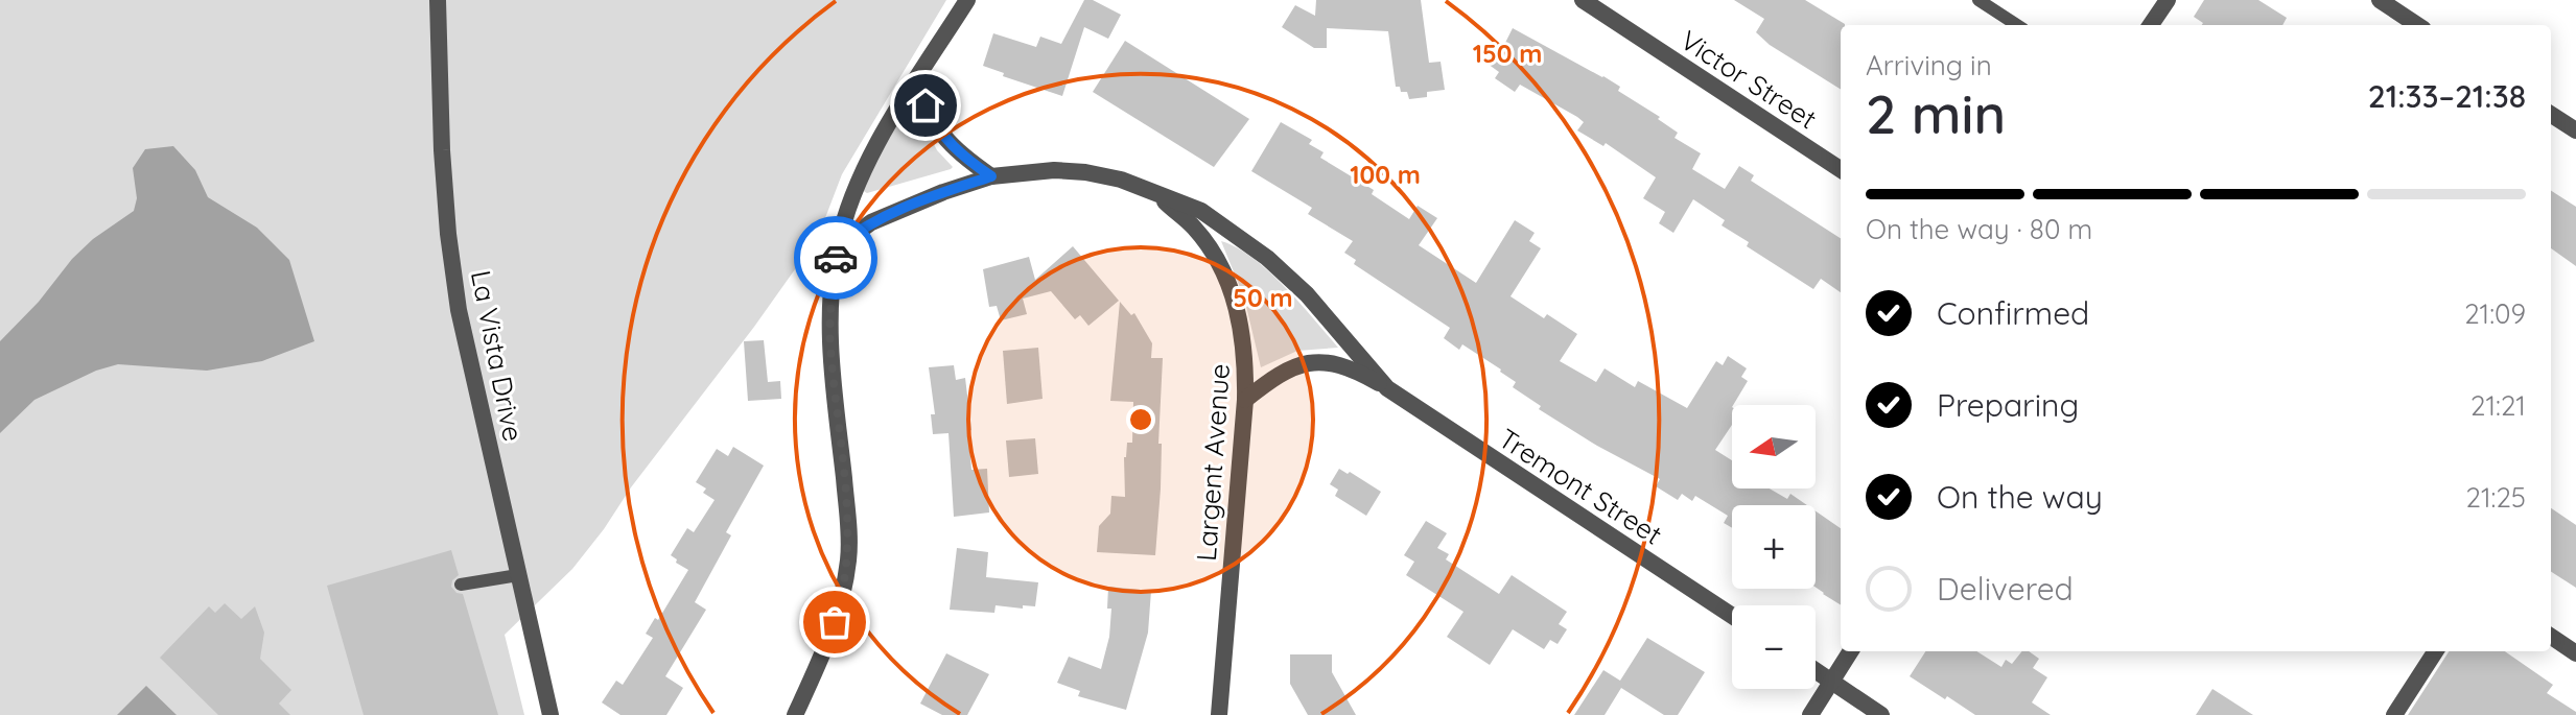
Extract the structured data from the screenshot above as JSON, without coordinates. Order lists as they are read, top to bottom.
{
  "streets": {
    "street": [
      "Victor Street",
      "La Vista Drive",
      "Largent Avenue",
      "Tremont Street"
    ]
  },
  "crossings": [
    ["Largent Avenue", "Tremont Street"]
  ],
  "north": "left",
  "page": {
    "heading": ["2 min", "Arriving in", "21:33–21:38"],
    "bar": "On the way · 80 m",
    "list": [
      ["Confirmed", "21:09"],
      ["Preparing", "21:21"],
      ["On the way", "21:25"],
      "Delivered"
    ],
    "map_buttons": ["+", "−"]
  },
  "rings": ["150 m", "100 m", "50 m"]
}
